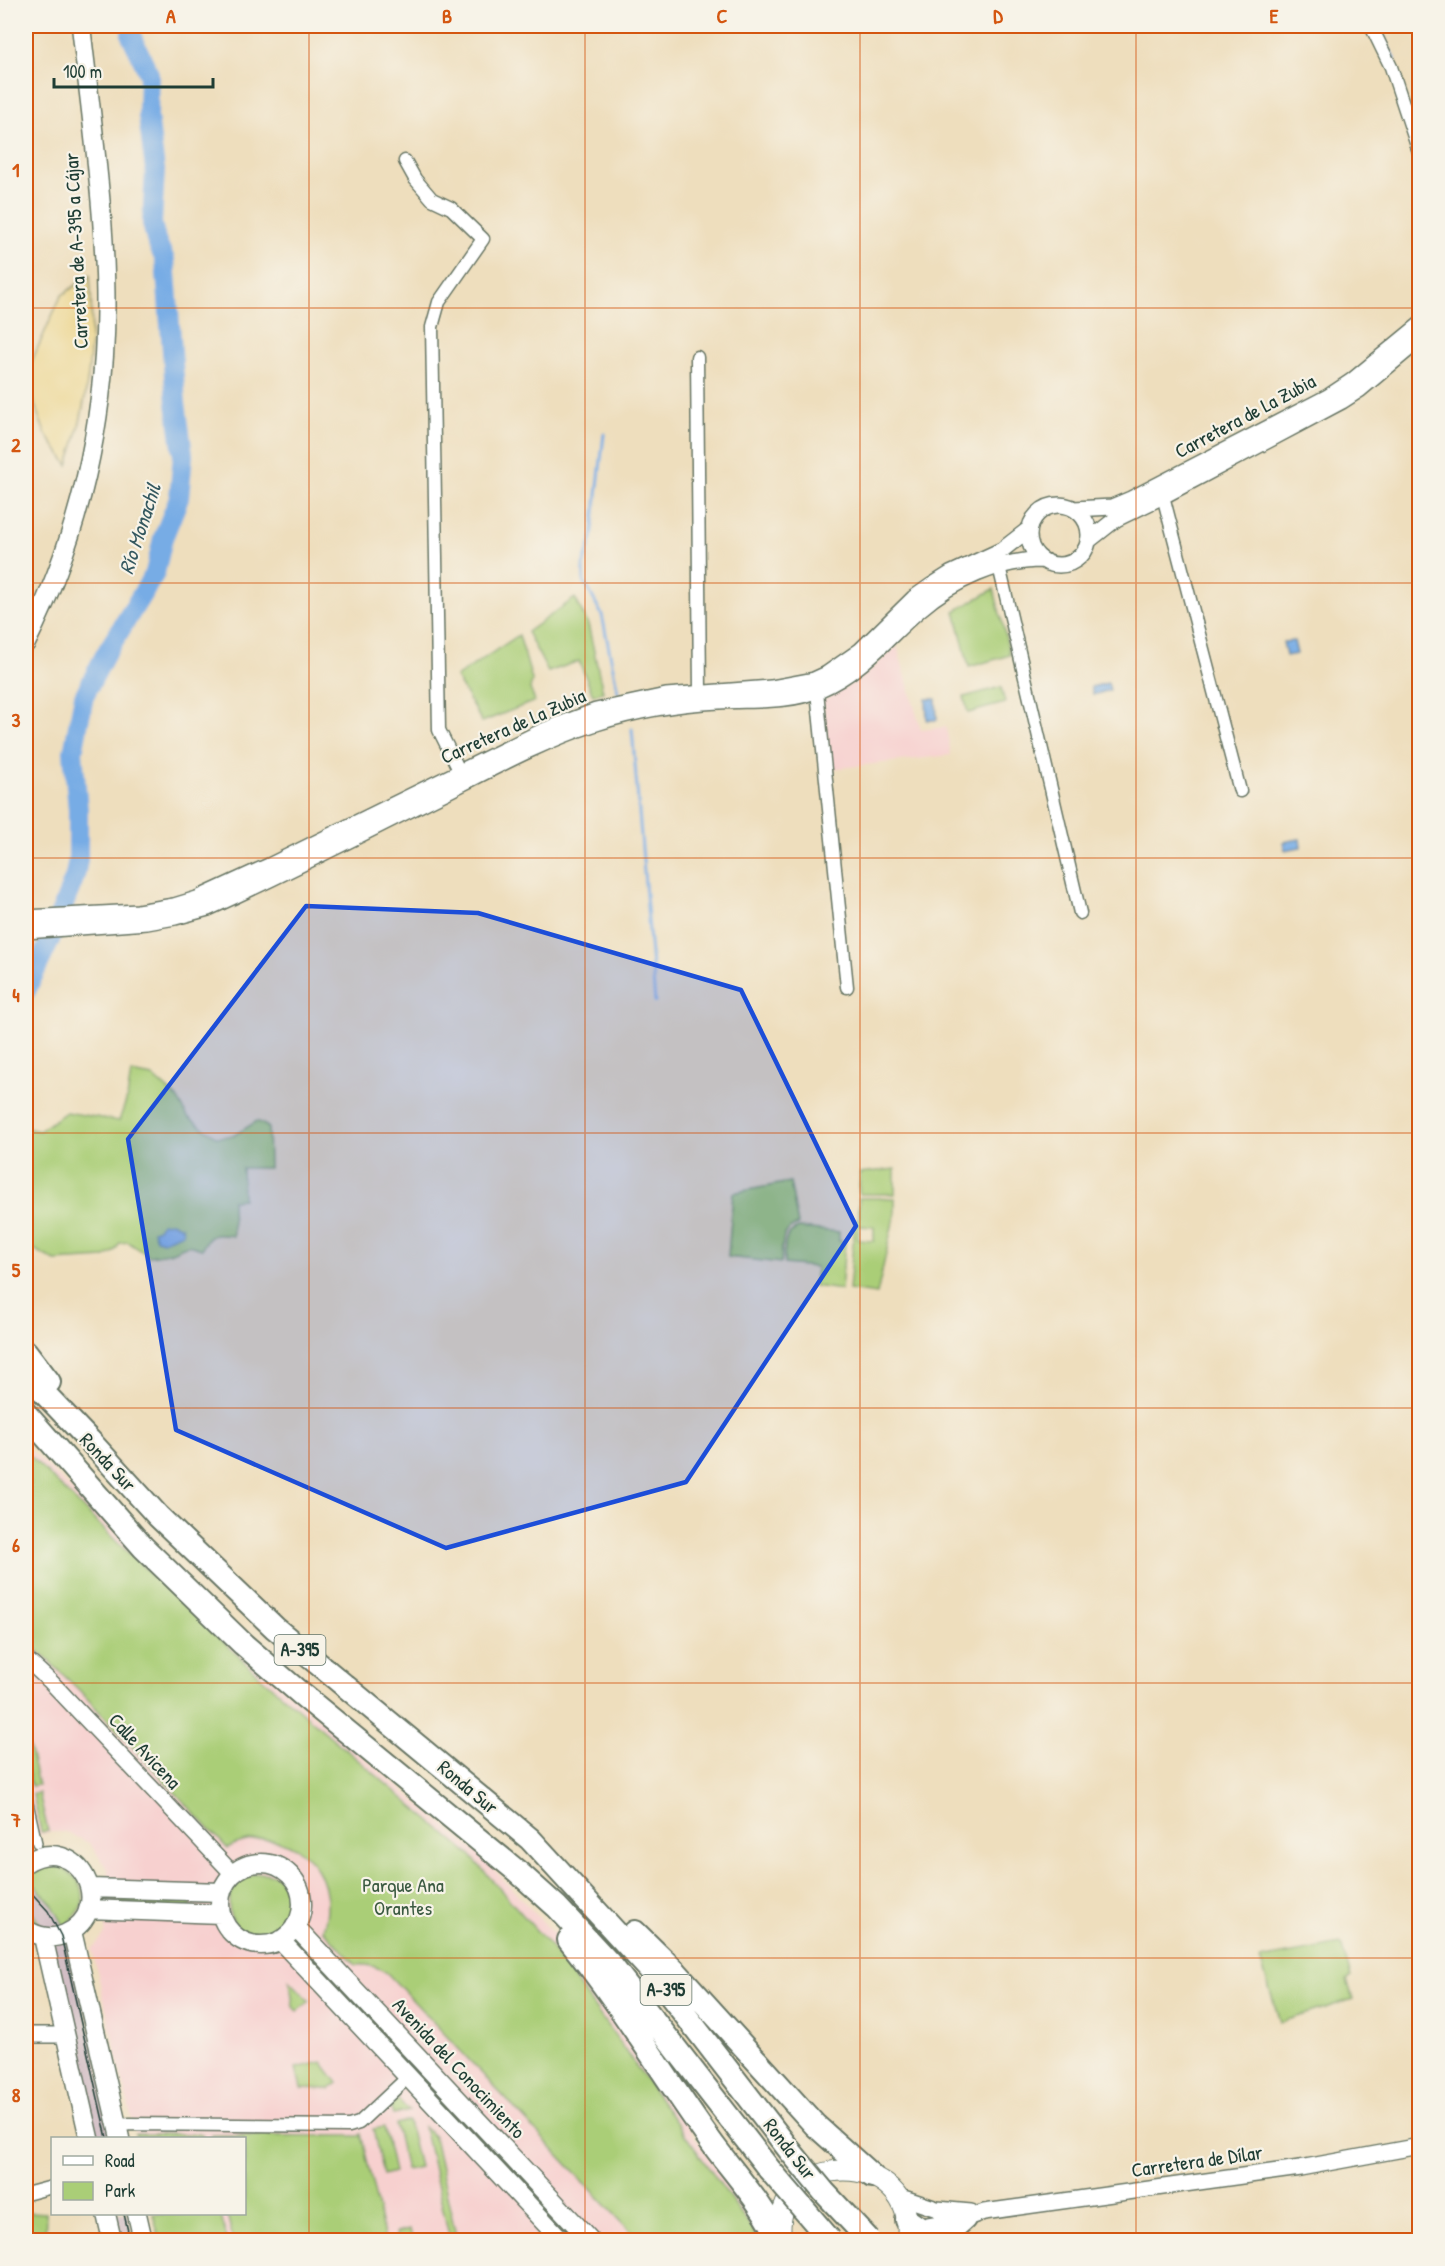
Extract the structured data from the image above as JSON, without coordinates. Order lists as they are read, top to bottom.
{
  "streets": {
    "highway": ["Ronda Sur", "A-395"],
    "main road": ["Carretera de A-395 a Cájar", "Avenida del Conocimiento"],
    "street": ["Carretera de La Zubia", "Calle Avicena", "Carretera de Dílar"]
  },
  "crossings": [
    ["Calle Avicena", "Avenida del Conocimiento"]
  ],
  "water": ["Río Monachil"],
  "parks": ["Parque Ana Orantes"],
  "legend": ["Road", "Park"],
  "scale_bar": "100 m",
  "grid": {
    "columns": [
      "A",
      "B",
      "C",
      "D",
      "E"
    ],
    "rows": [
      "1",
      "2",
      "3",
      "4",
      "5",
      "6",
      "7",
      "8"
    ]
  }
}
